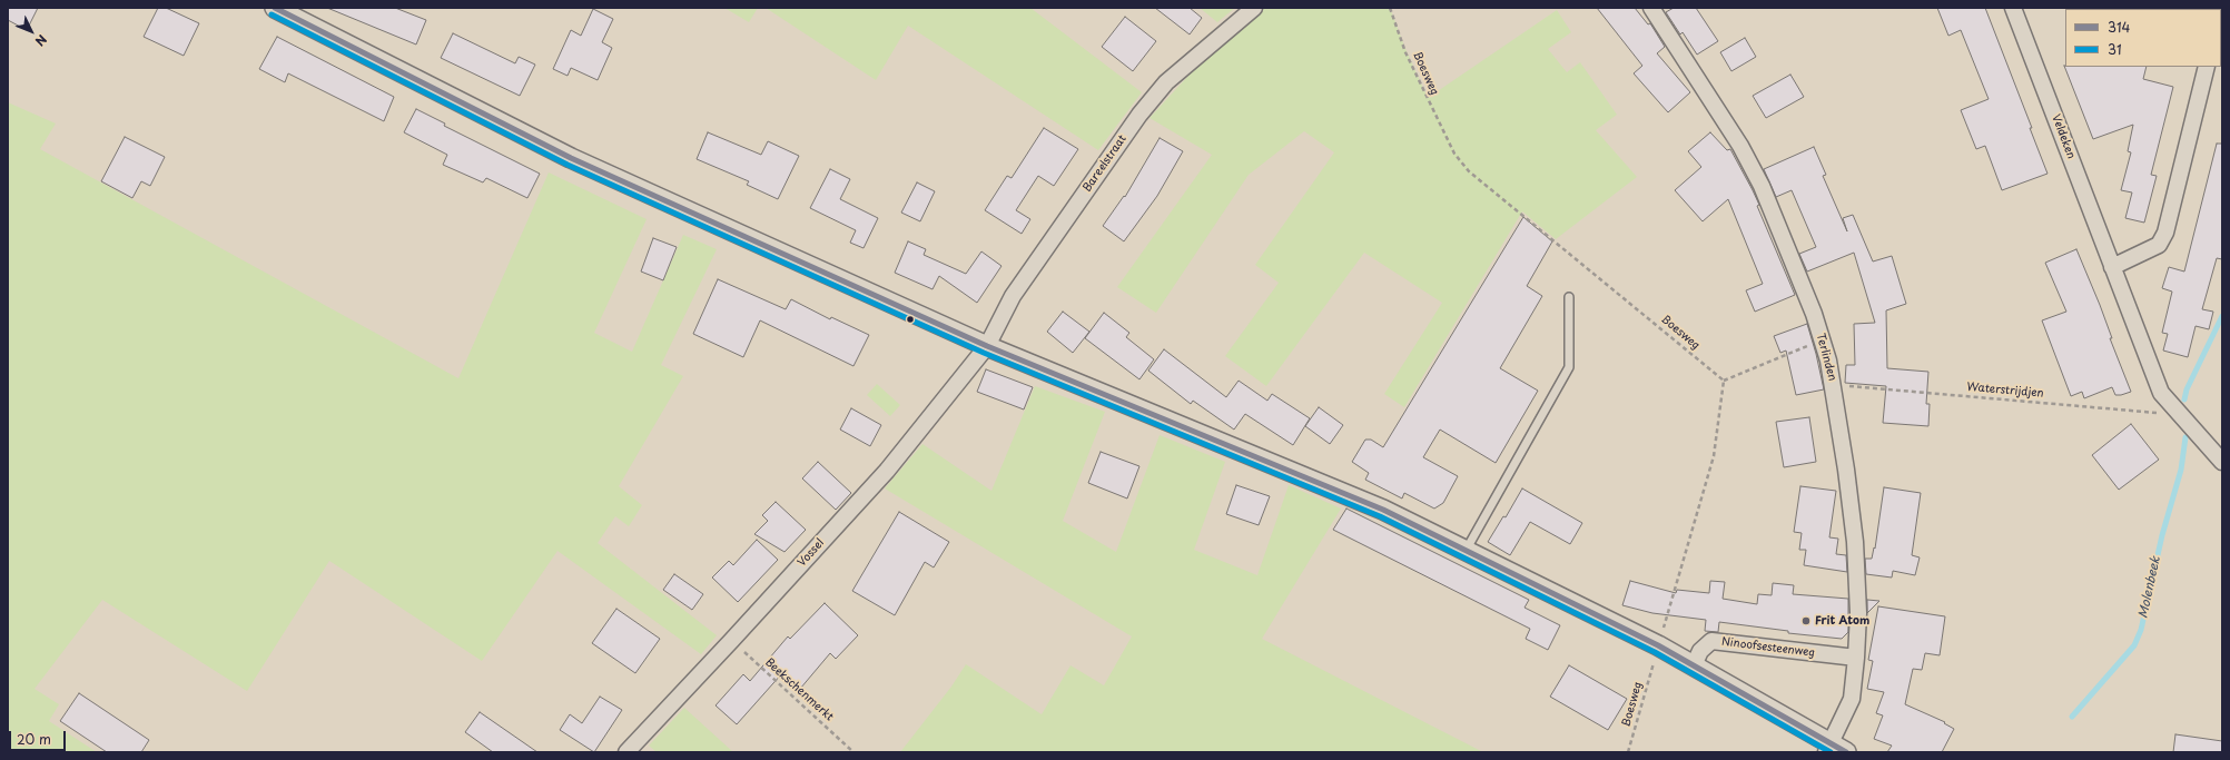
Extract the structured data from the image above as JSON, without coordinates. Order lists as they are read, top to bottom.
{
  "streets": {
    "street": [
      "Veldeken",
      "Bareelstraat",
      "Terlinden",
      "Vossel",
      "Ninoofsesteenweg"
    ],
    "path": ["Boesweg", "Waterstrijdjen", "Beekschenmerkt"]
  },
  "crossings": [
    ["Veldeken", "Waterstrijdjen"],
    ["Bareelstraat", "Vossel"],
    ["Terlinden", "Waterstrijdjen"],
    ["Terlinden", "Ninoofsesteenweg"],
    ["Vossel", "Beekschenmerkt"]
  ],
  "water": ["Molenbeek"],
  "places": ["Frit Atom"],
  "lines": ["transit line 314", "transit line 31"],
  "legend": ["314", "31"],
  "scale_bar": "20 m",
  "north": "bottom right"
}
